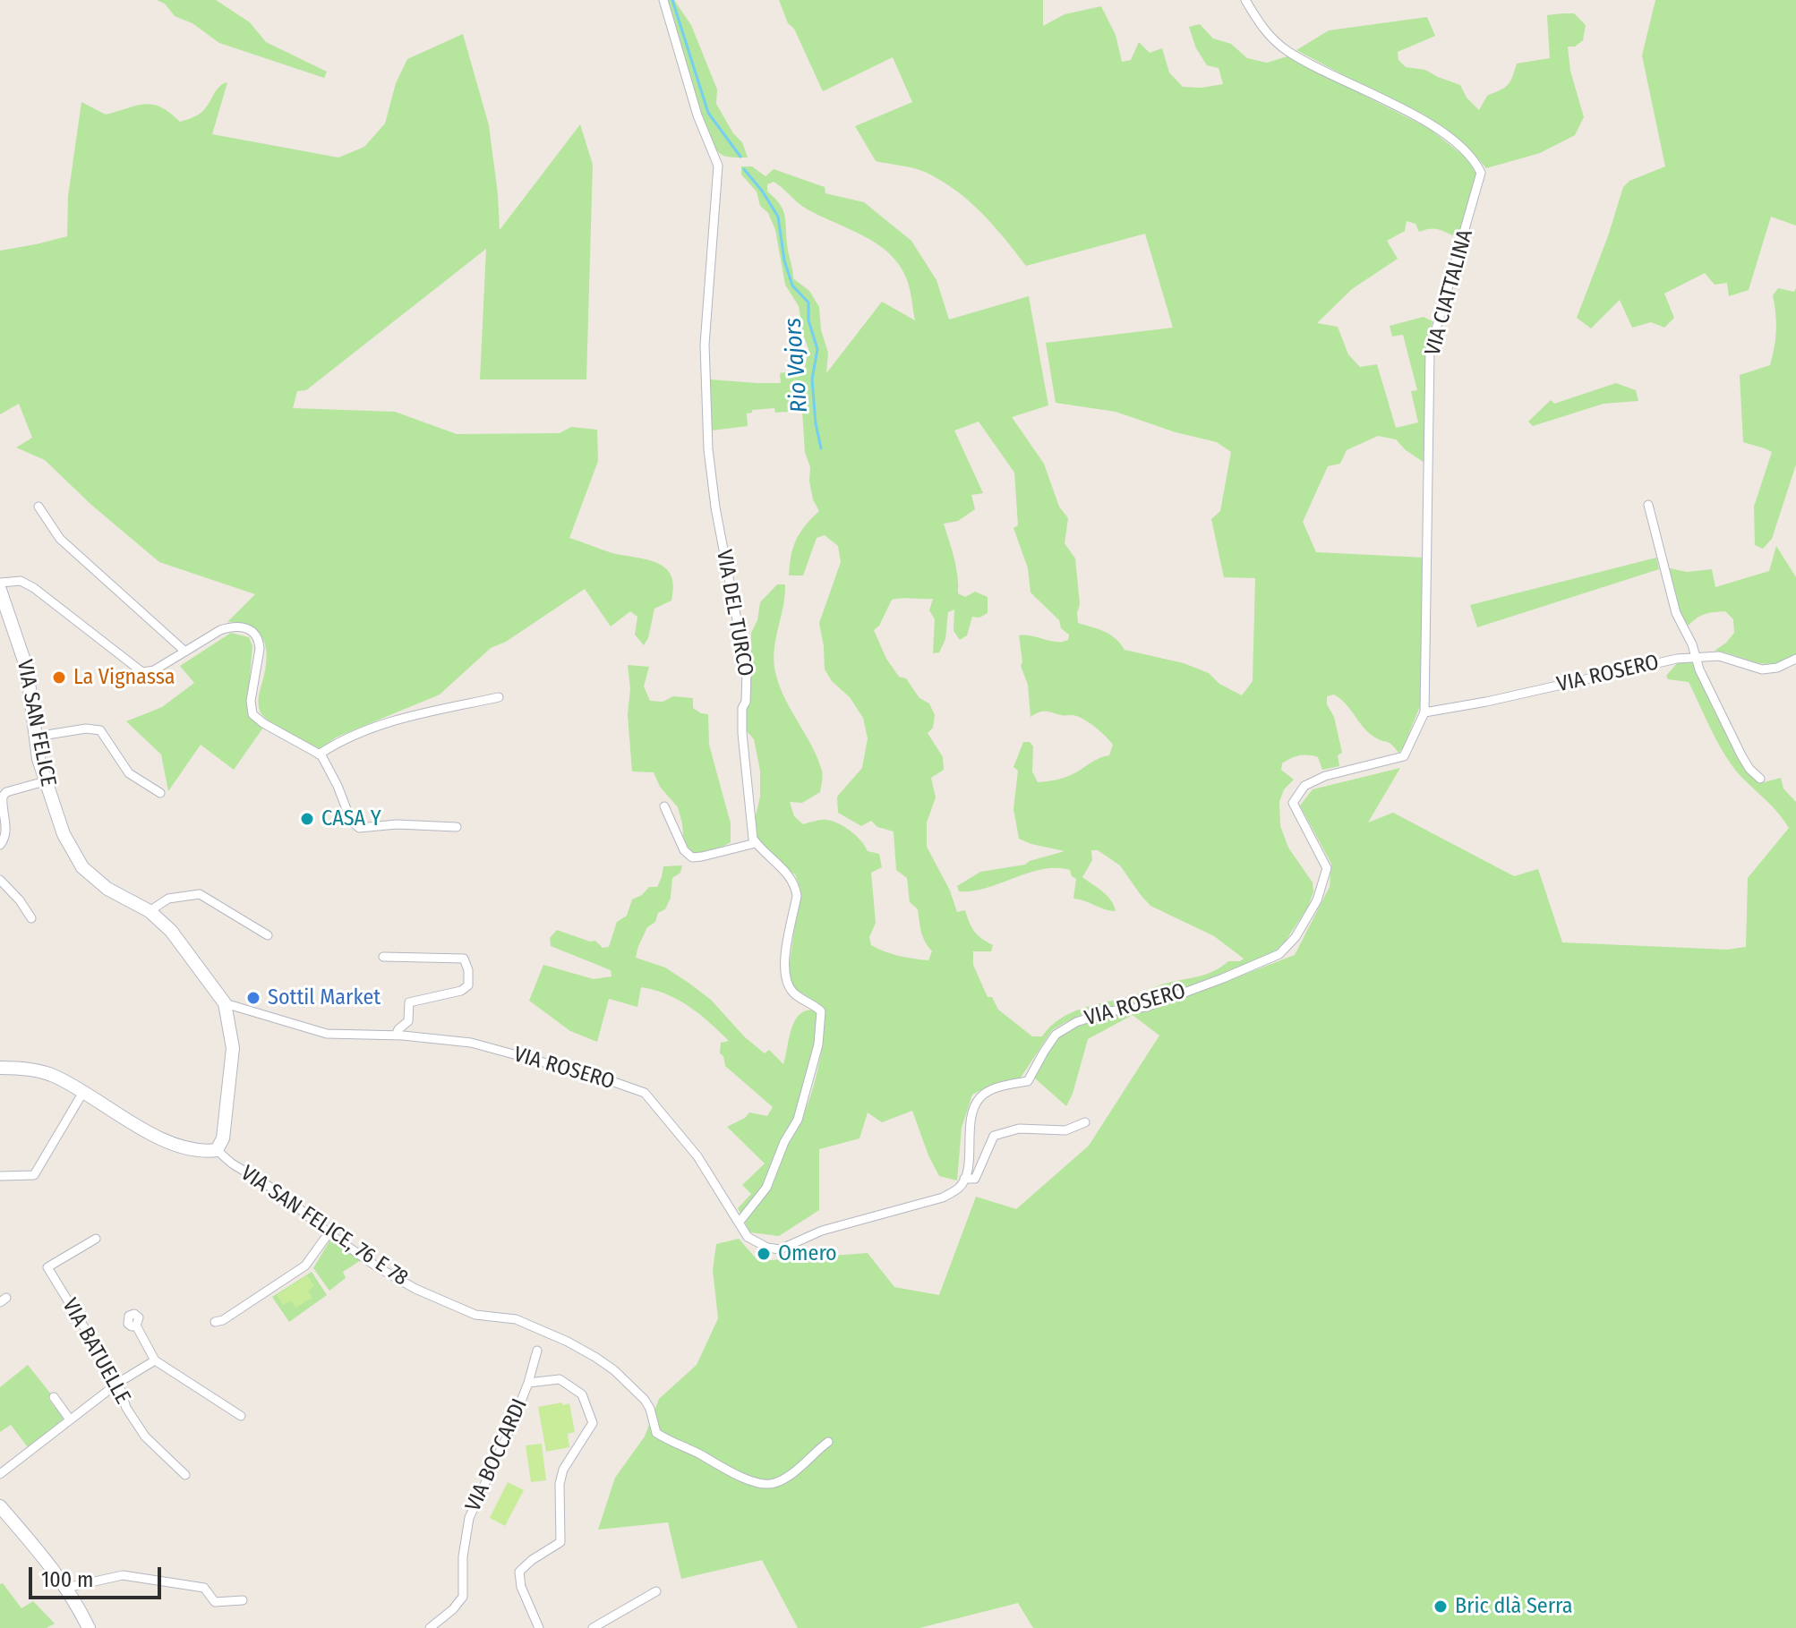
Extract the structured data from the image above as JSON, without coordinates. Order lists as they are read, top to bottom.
{
  "streets": {
    "street": [
      "VIA CIATTALINA",
      "VIA DEL TURCO",
      "VIA ROSERO",
      "VIA SAN FELICE",
      "VIA SAN FELICE, 76 E 78",
      "VIA BATUELLE",
      "VIA BOCCARDI"
    ]
  },
  "crossings": [
    ["VIA CIATTALINA", "VIA ROSERO"],
    ["VIA ROSERO", "VIA SAN FELICE"],
    ["VIA SAN FELICE", "VIA SAN FELICE, 76 E 78"]
  ],
  "water": ["Rio Vajors"],
  "places": [
    "La Vignassa",
    "CASA Y",
    "Sottil Market",
    "Omero",
    "Bric dlà Serra"
  ],
  "scale_bar": "100 m"
}
